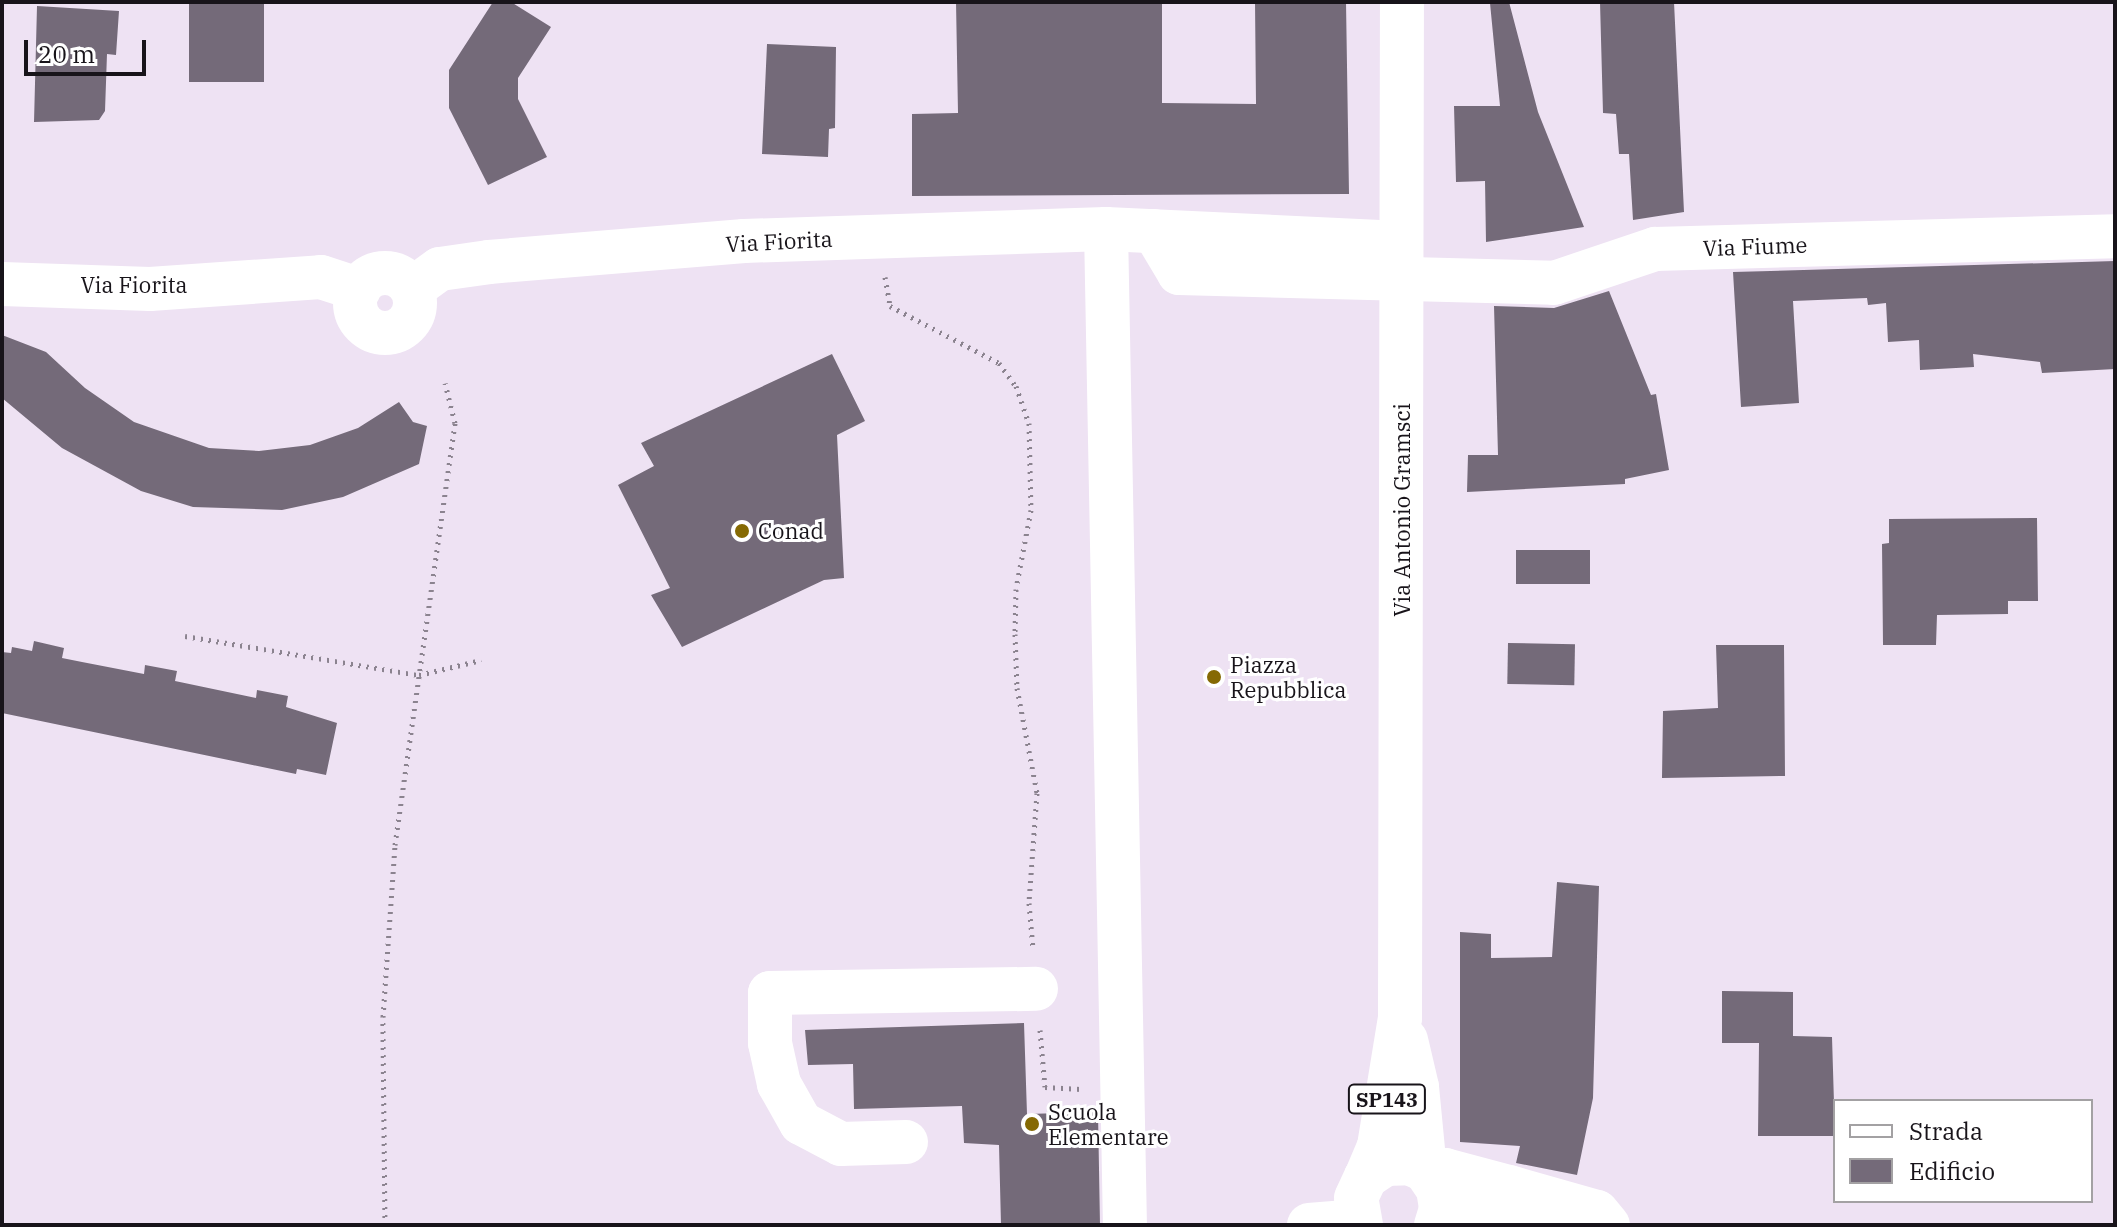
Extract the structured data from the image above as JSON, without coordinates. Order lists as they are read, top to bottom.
{
  "streets": {
    "street": [
      "Via Fiorita",
      "Via Fiume",
      "Via Antonio Gramsci",
      "SP143"
    ]
  },
  "crossings": [
    ["Via Fiorita", "Via Fiume"],
    ["Via Fiorita", "Via Antonio Gramsci"],
    ["Via Fiume", "Via Antonio Gramsci"],
    ["Via Antonio Gramsci", "SP143"]
  ],
  "places": ["Conad", "Piazza Repubblica", "Scuola Elementare"],
  "legend": ["Strada", "Edificio"],
  "scale_bar": "20 m"
}
